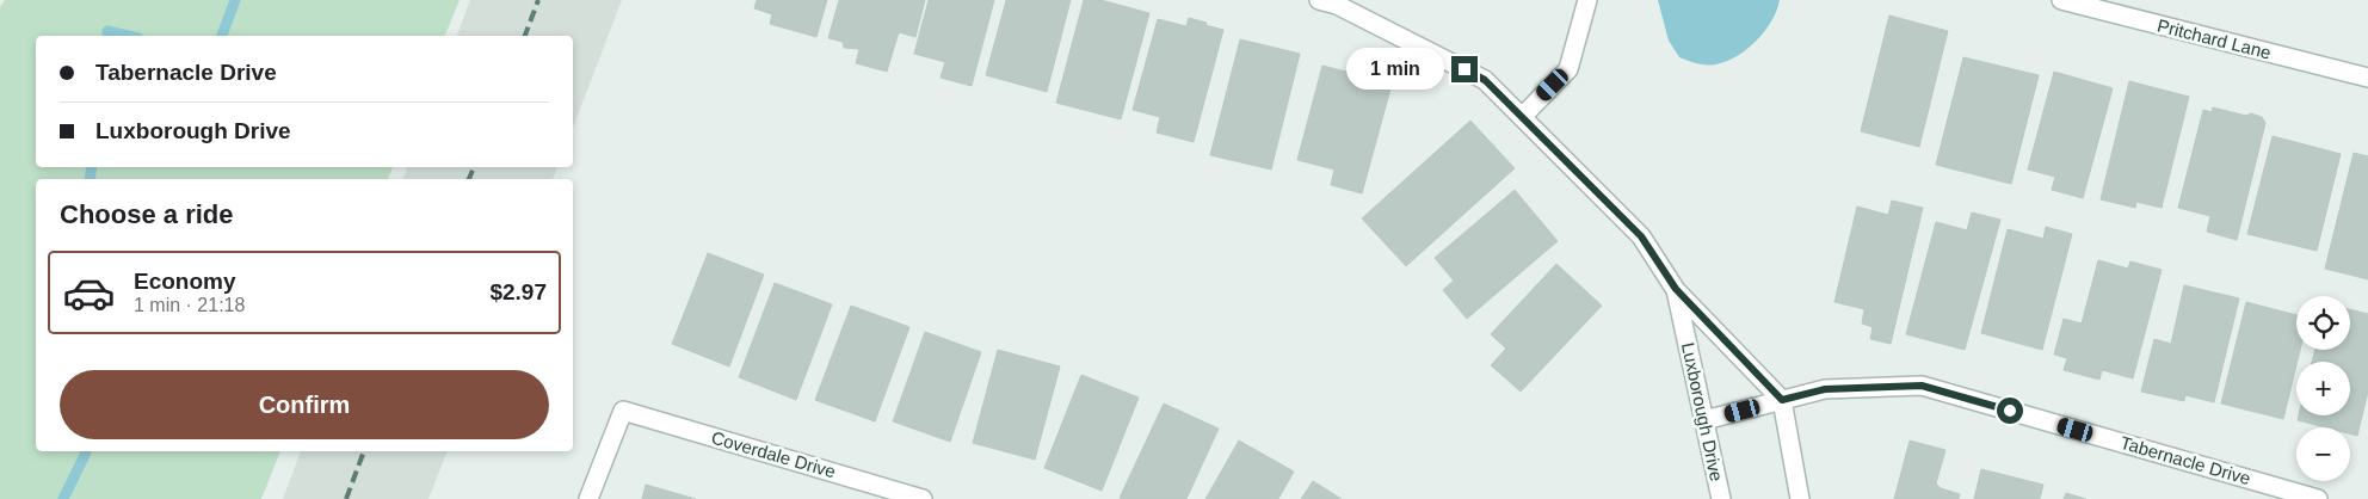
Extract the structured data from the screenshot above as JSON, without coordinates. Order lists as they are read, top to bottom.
{
  "streets": {
    "street": [
      "Pritchard Lane",
      "Luxborough Drive",
      "Coverdale Drive",
      "Tabernacle Drive"
    ]
  },
  "crossings": [
    ["Luxborough Drive", "Tabernacle Drive"]
  ],
  "page": {
    "banner": ["Tabernacle Drive", "Luxborough Drive"],
    "bubble": "1 min",
    "heading": "Choose a ride",
    "list": [
      {
        "name": "Economy",
        "note": "1 min · 21:18",
        "value": "$2.97"
      }
    ],
    "map_buttons": ["+", "−"],
    "buttons": "Confirm"
  }
}
